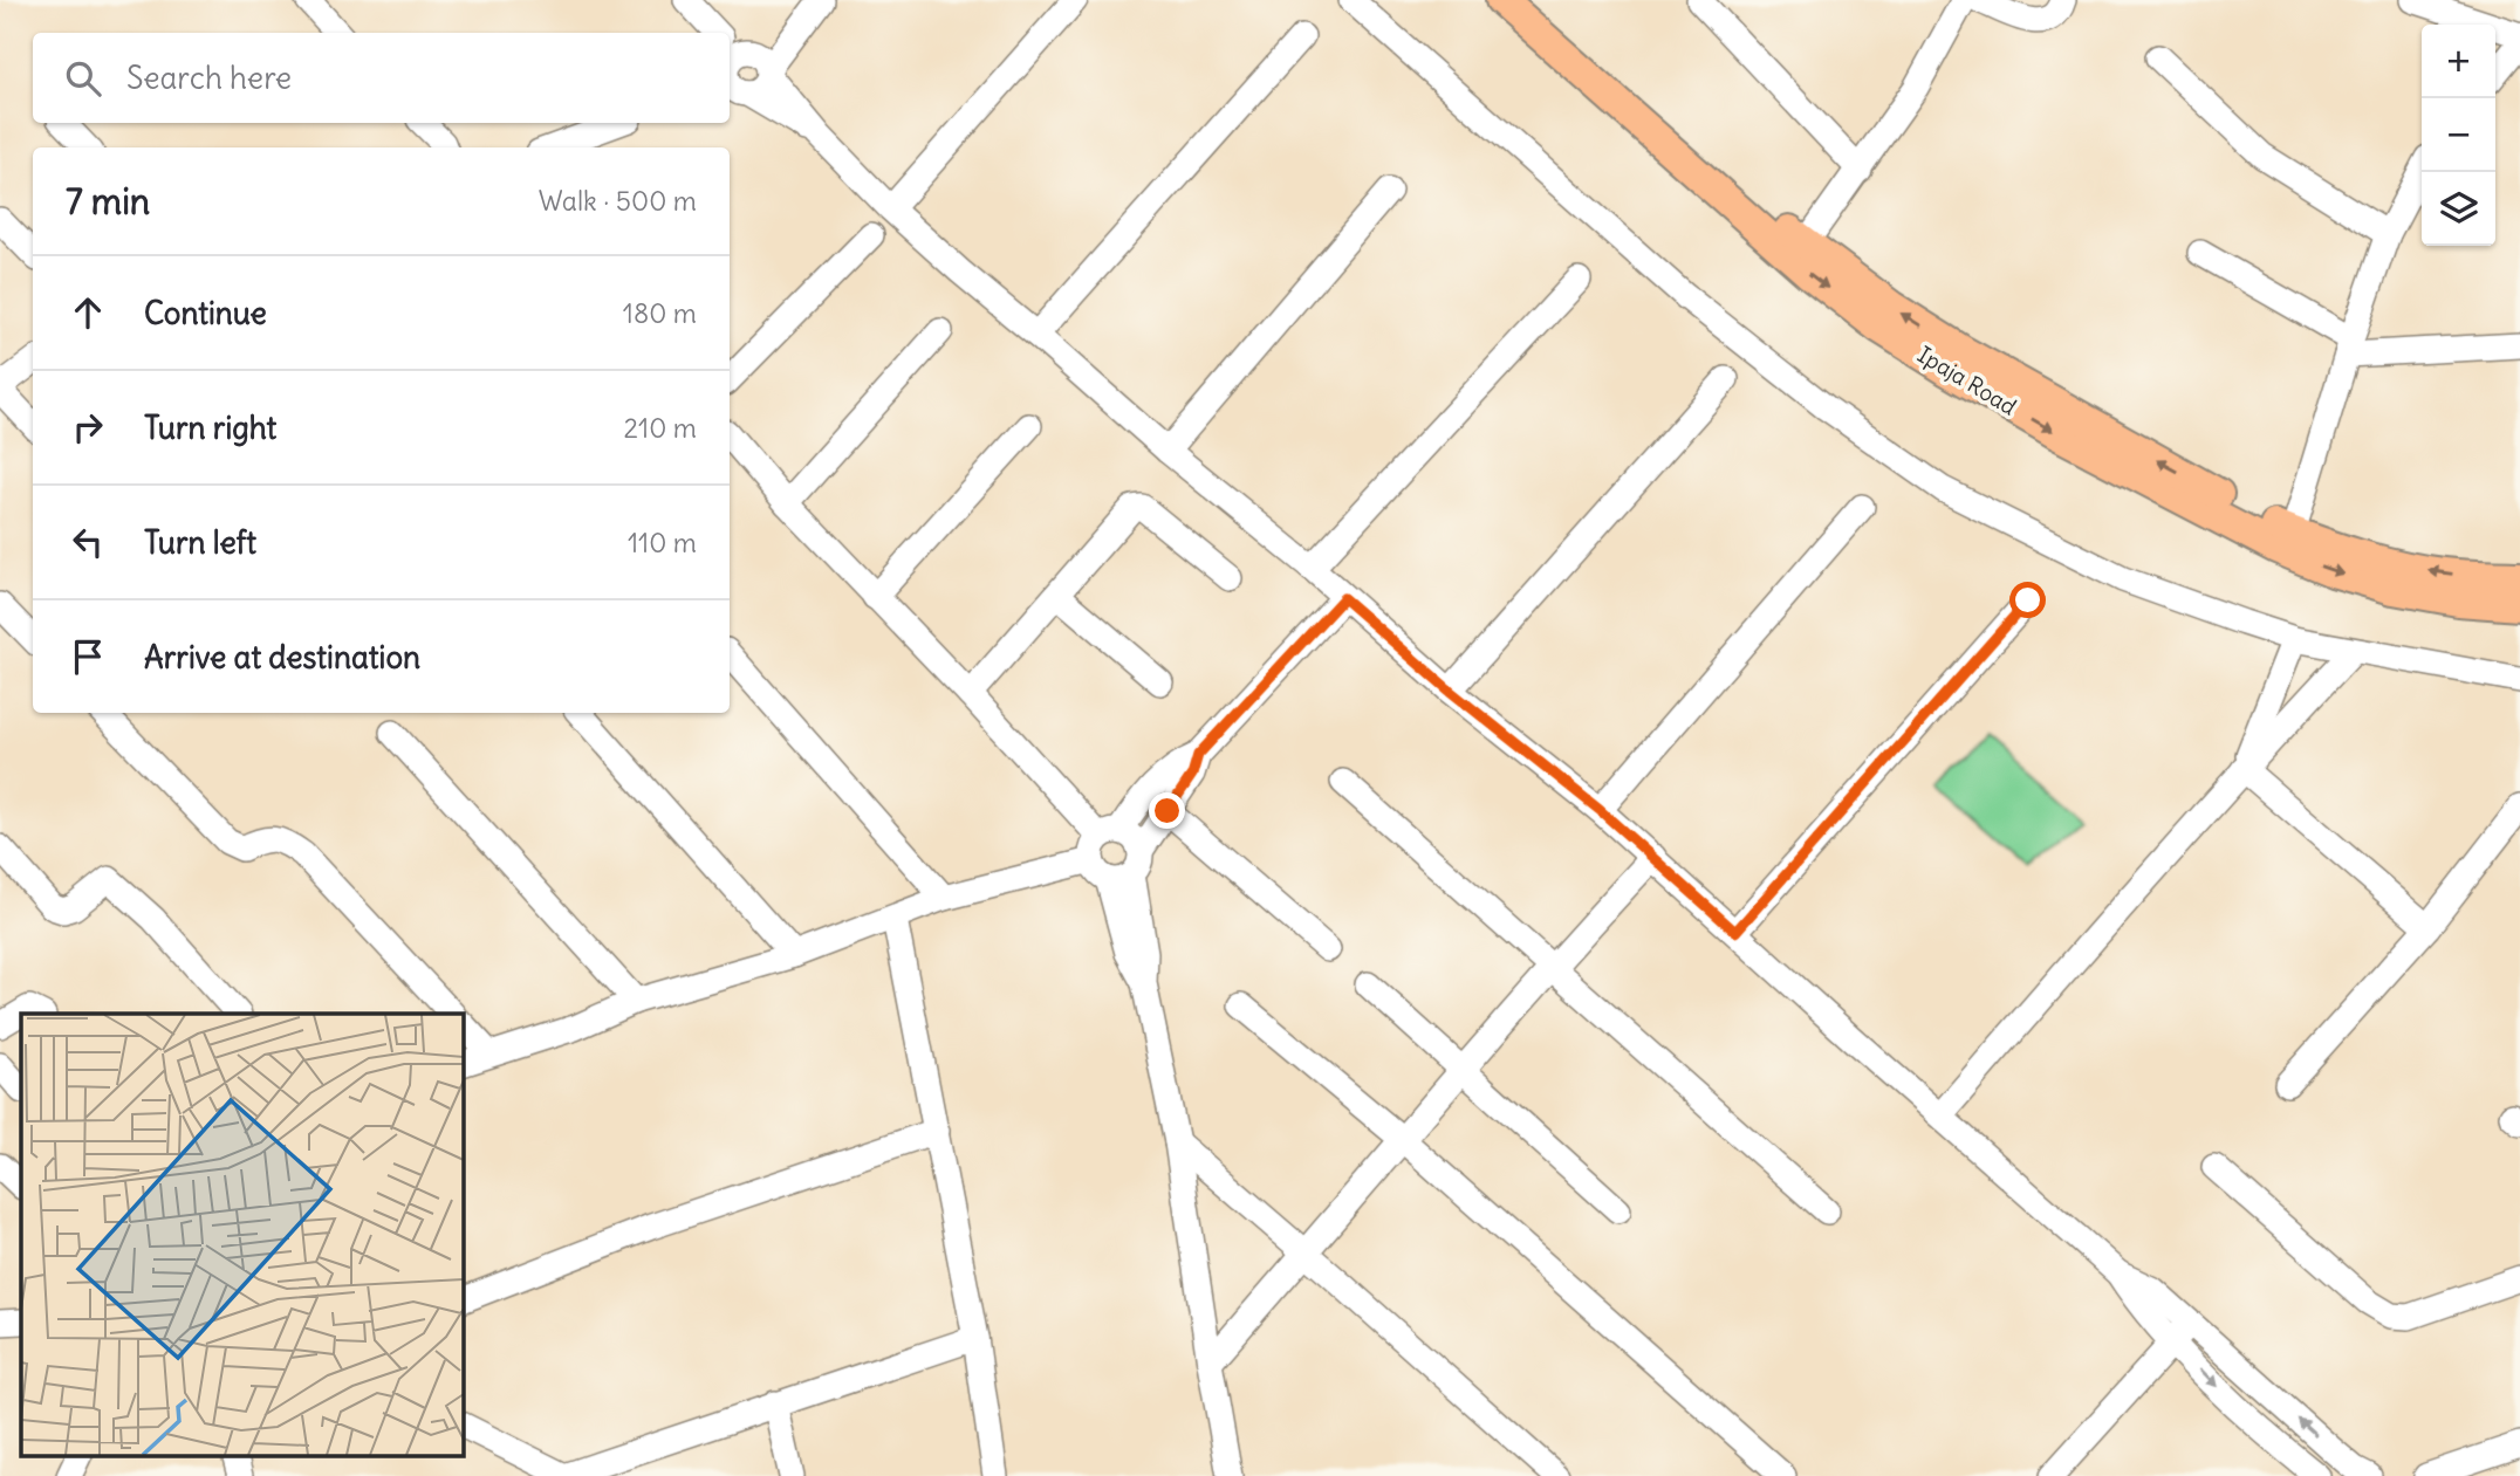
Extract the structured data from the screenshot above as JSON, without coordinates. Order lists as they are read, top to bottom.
{
  "streets": {
    "main road": ["Ipaja Road"]
  },
  "page": {
    "map_buttons": ["+", "−"],
    "search": "Search here",
    "heading": ["7 min", "Walk · 500 m"],
    "list": [
      ["Continue", "180 m"],
      ["Turn right", "210 m"],
      ["Turn left", "110 m"],
      "Arrive at destination"
    ]
  }
}
